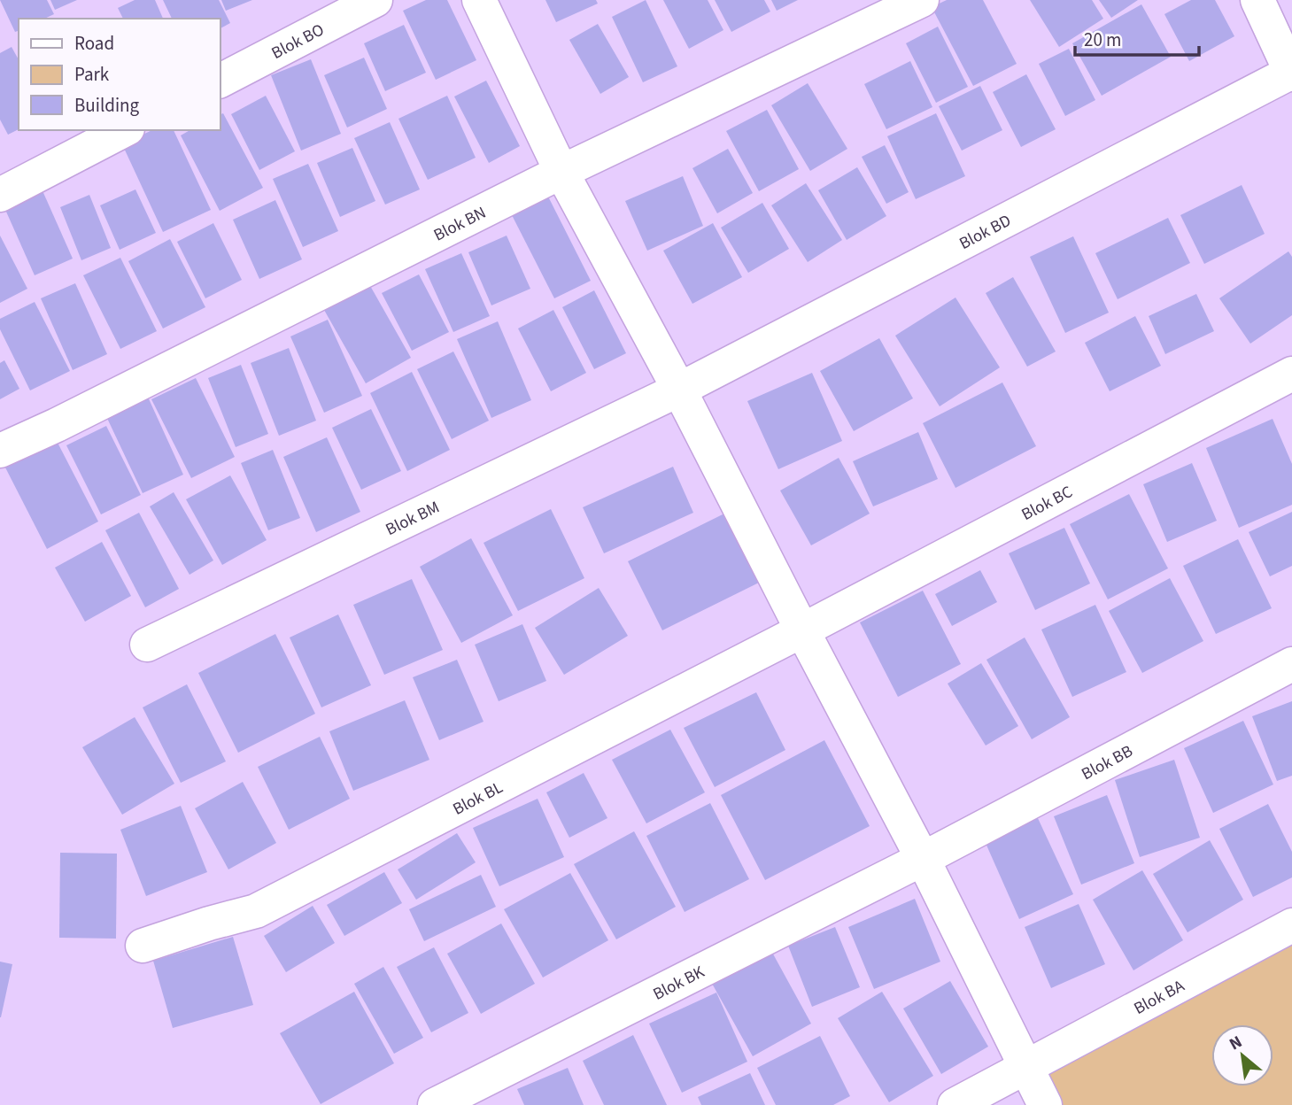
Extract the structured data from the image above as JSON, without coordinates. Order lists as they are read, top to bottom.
{
  "streets": {
    "street": [
      "Blok BO",
      "Blok BN",
      "Blok BD",
      "Blok BC",
      "Blok BM",
      "Blok BB",
      "Blok BL",
      "Blok BK",
      "Blok BA"
    ]
  },
  "crossings": [
    ["Blok BD", "Blok BM"],
    ["Blok BC", "Blok BL"],
    ["Blok BB", "Blok BK"]
  ],
  "legend": ["Road", "Park", "Building"],
  "scale_bar": "20 m",
  "north": "top left"
}
